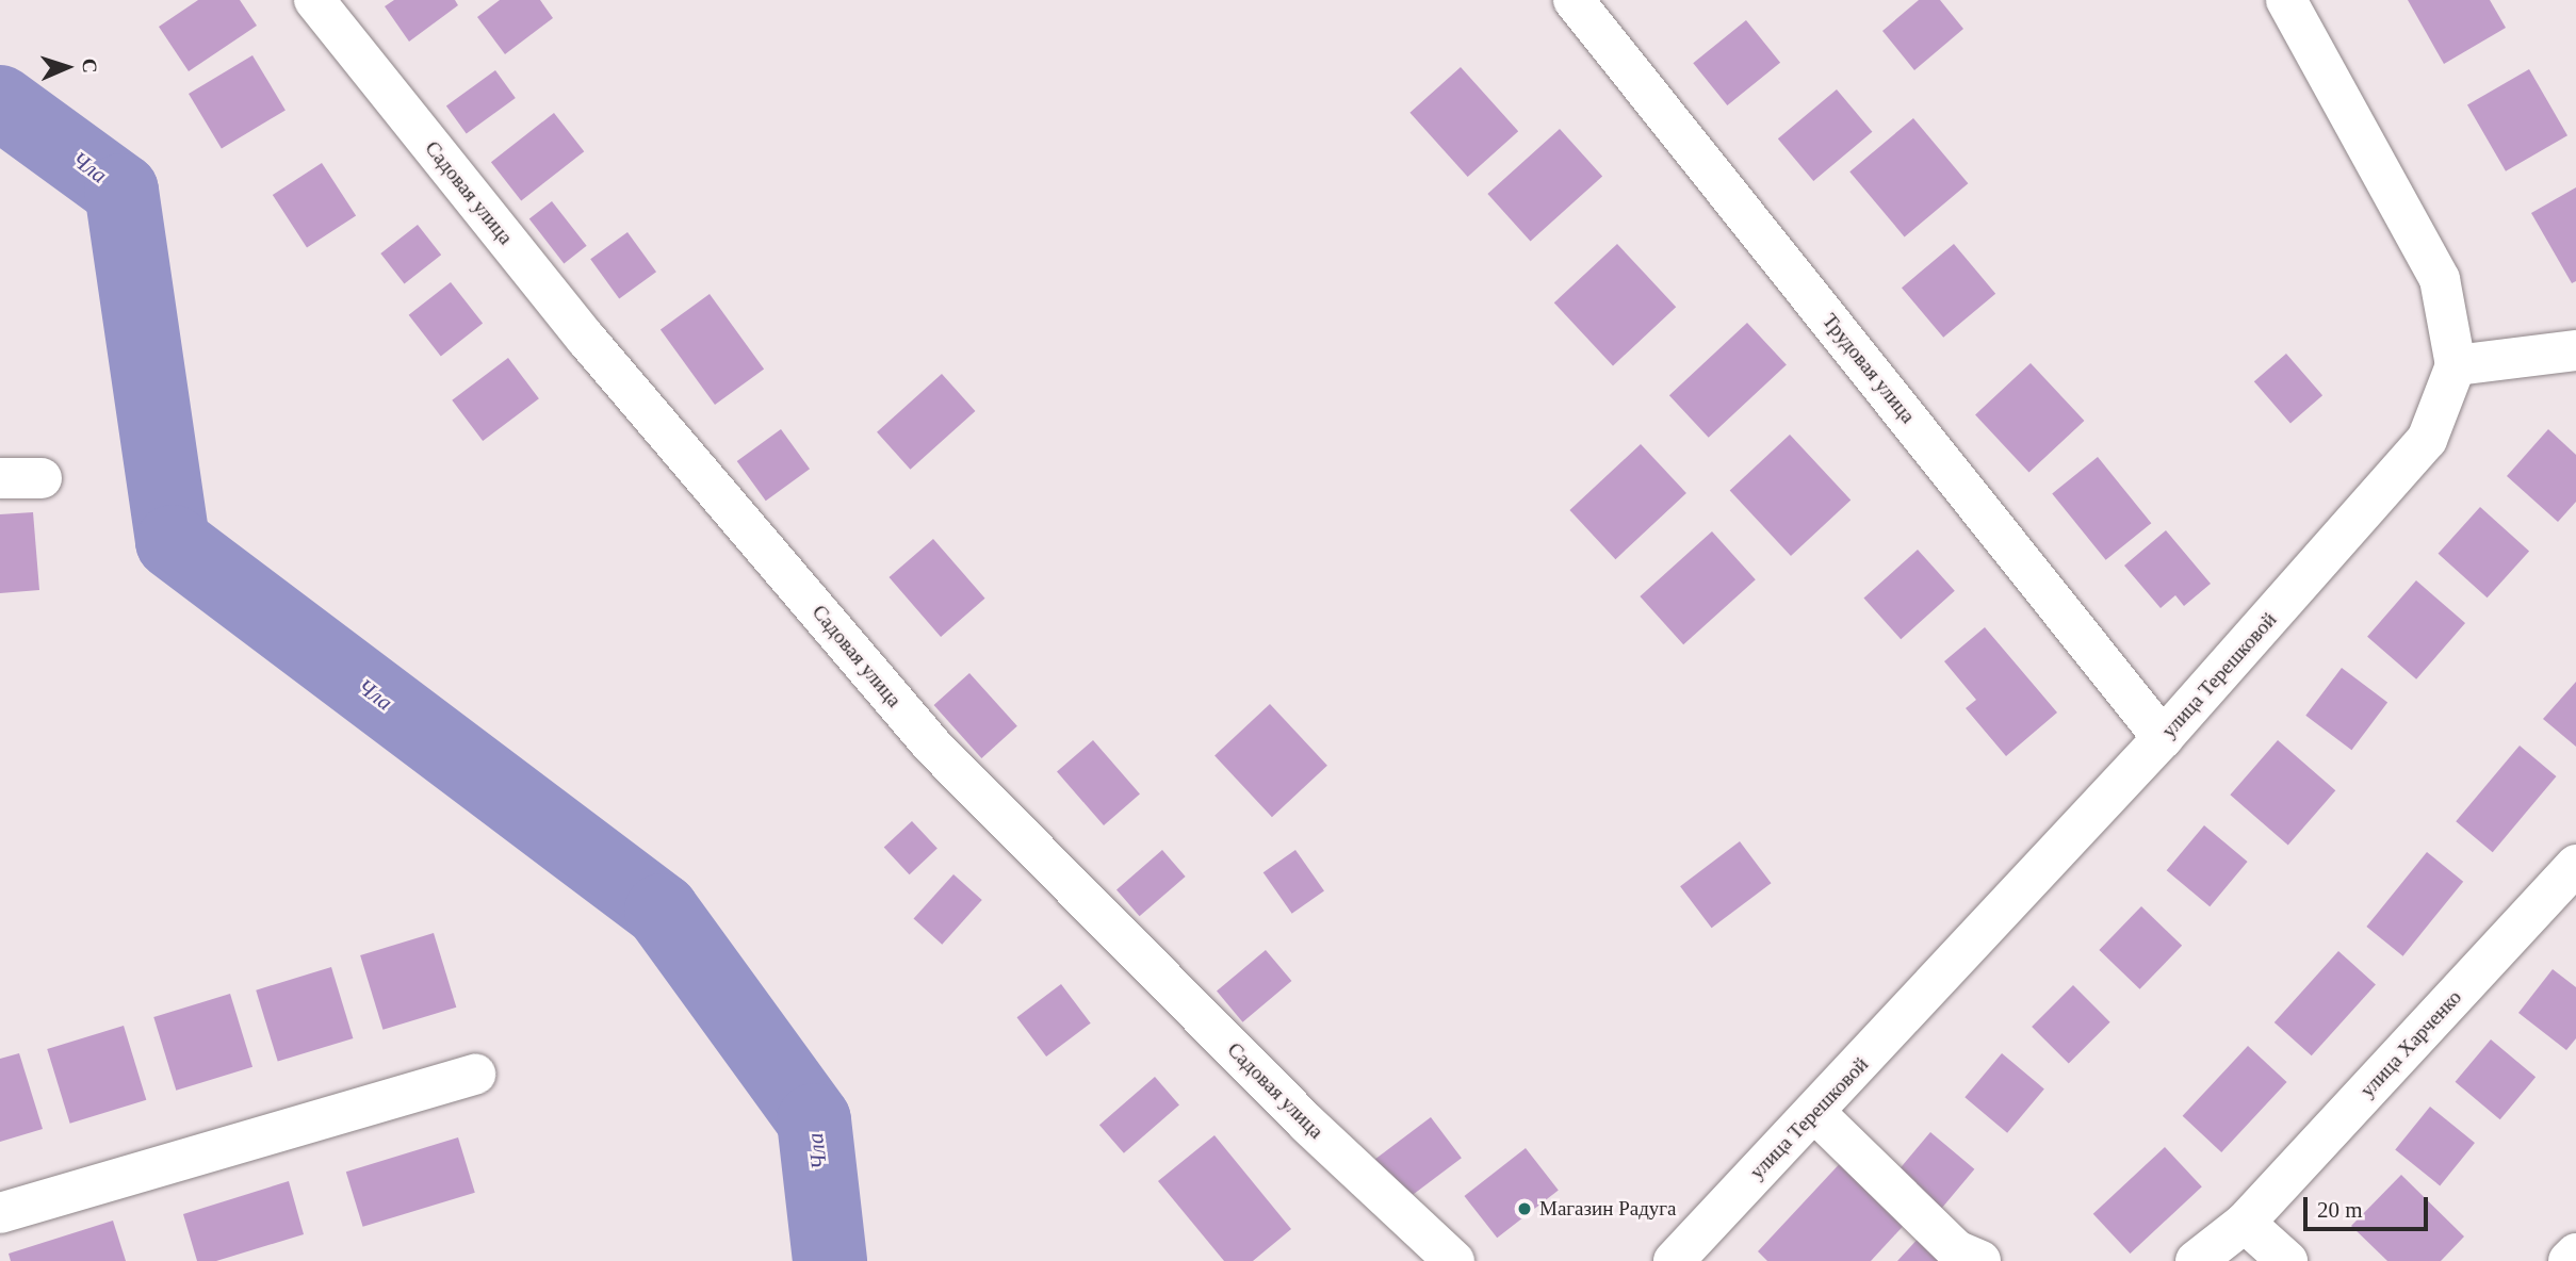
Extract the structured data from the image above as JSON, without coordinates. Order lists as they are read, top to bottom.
{
  "streets": {
    "street": [
      "Садовая улица",
      "Трудовая улица",
      "улица Терешковой",
      "улица Харченко"
    ]
  },
  "crossings": [
    ["Трудовая улица", "улица Терешковой"]
  ],
  "water": ["Чла"],
  "places": ["Магазин Радуга"],
  "scale_bar": "20 m",
  "north": "right"
}
